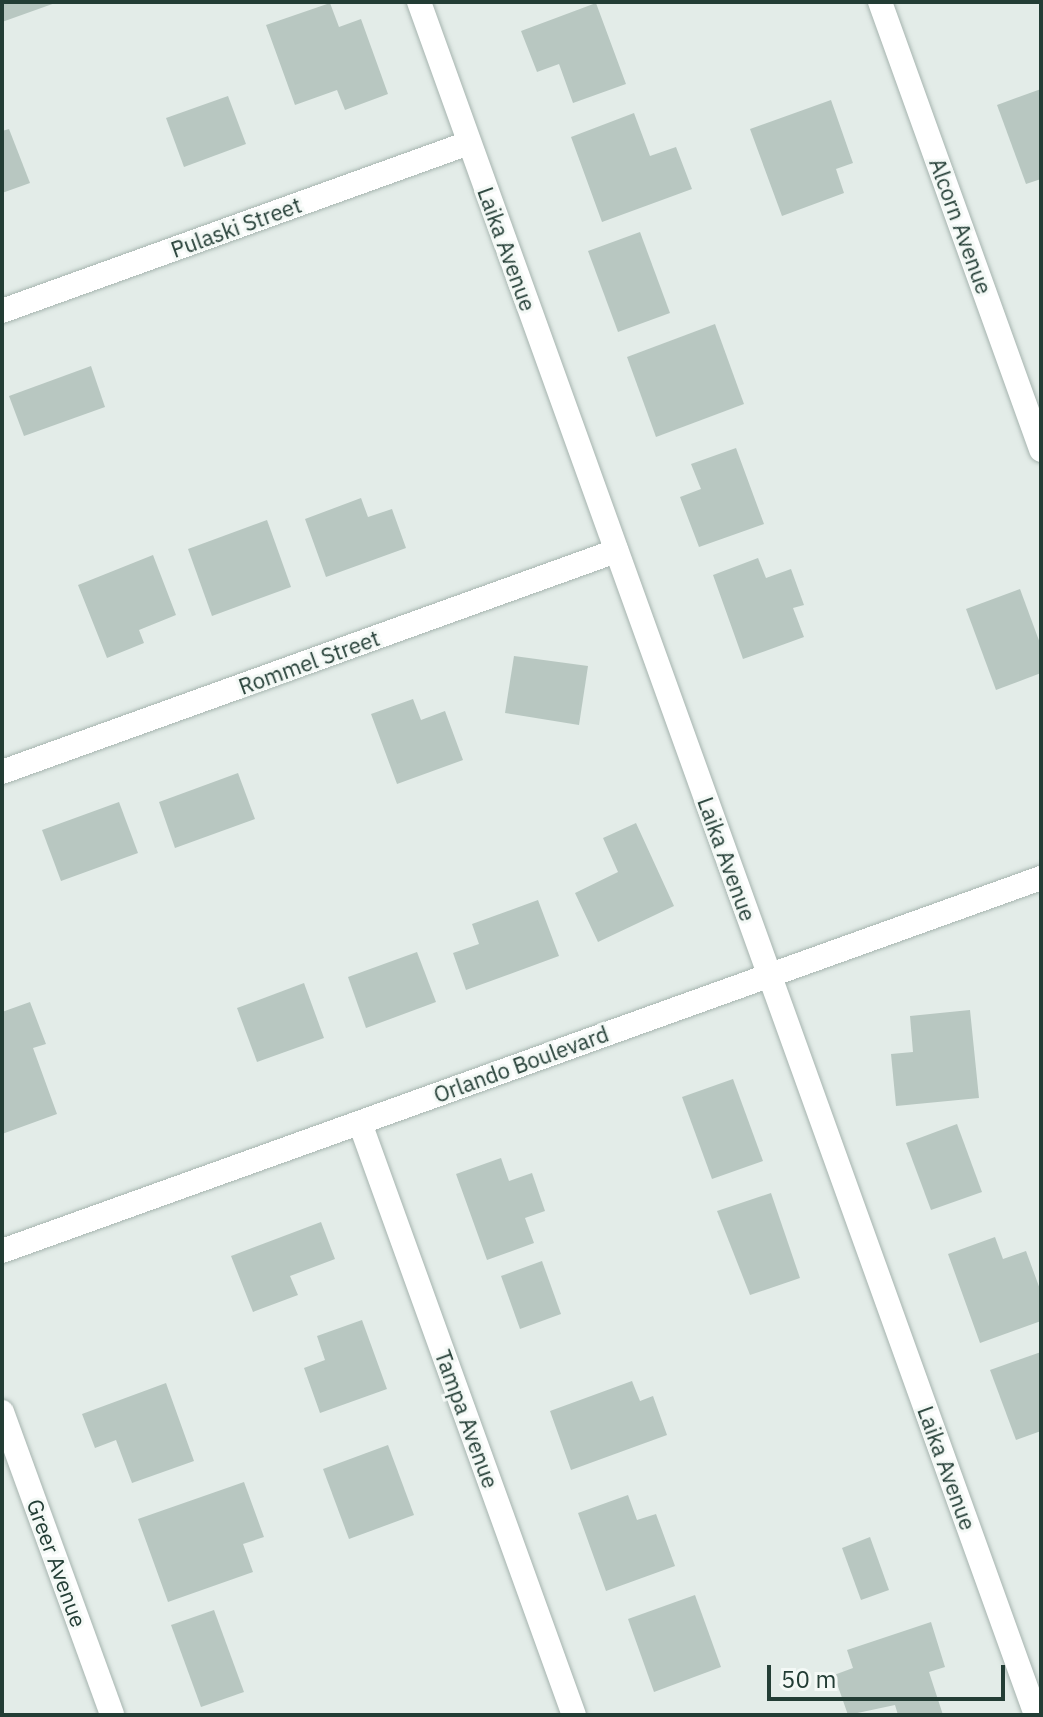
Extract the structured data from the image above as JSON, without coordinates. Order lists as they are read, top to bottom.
{
  "streets": {
    "street": [
      "Alcorn Avenue",
      "Pulaski Street",
      "Laika Avenue",
      "Rommel Street",
      "Orlando Boulevard",
      "Tampa Avenue",
      "Greer Avenue"
    ]
  },
  "crossings": [
    ["Pulaski Street", "Laika Avenue"],
    ["Laika Avenue", "Rommel Street"],
    ["Laika Avenue", "Orlando Boulevard"],
    ["Orlando Boulevard", "Tampa Avenue"]
  ],
  "scale_bar": "50 m"
}
